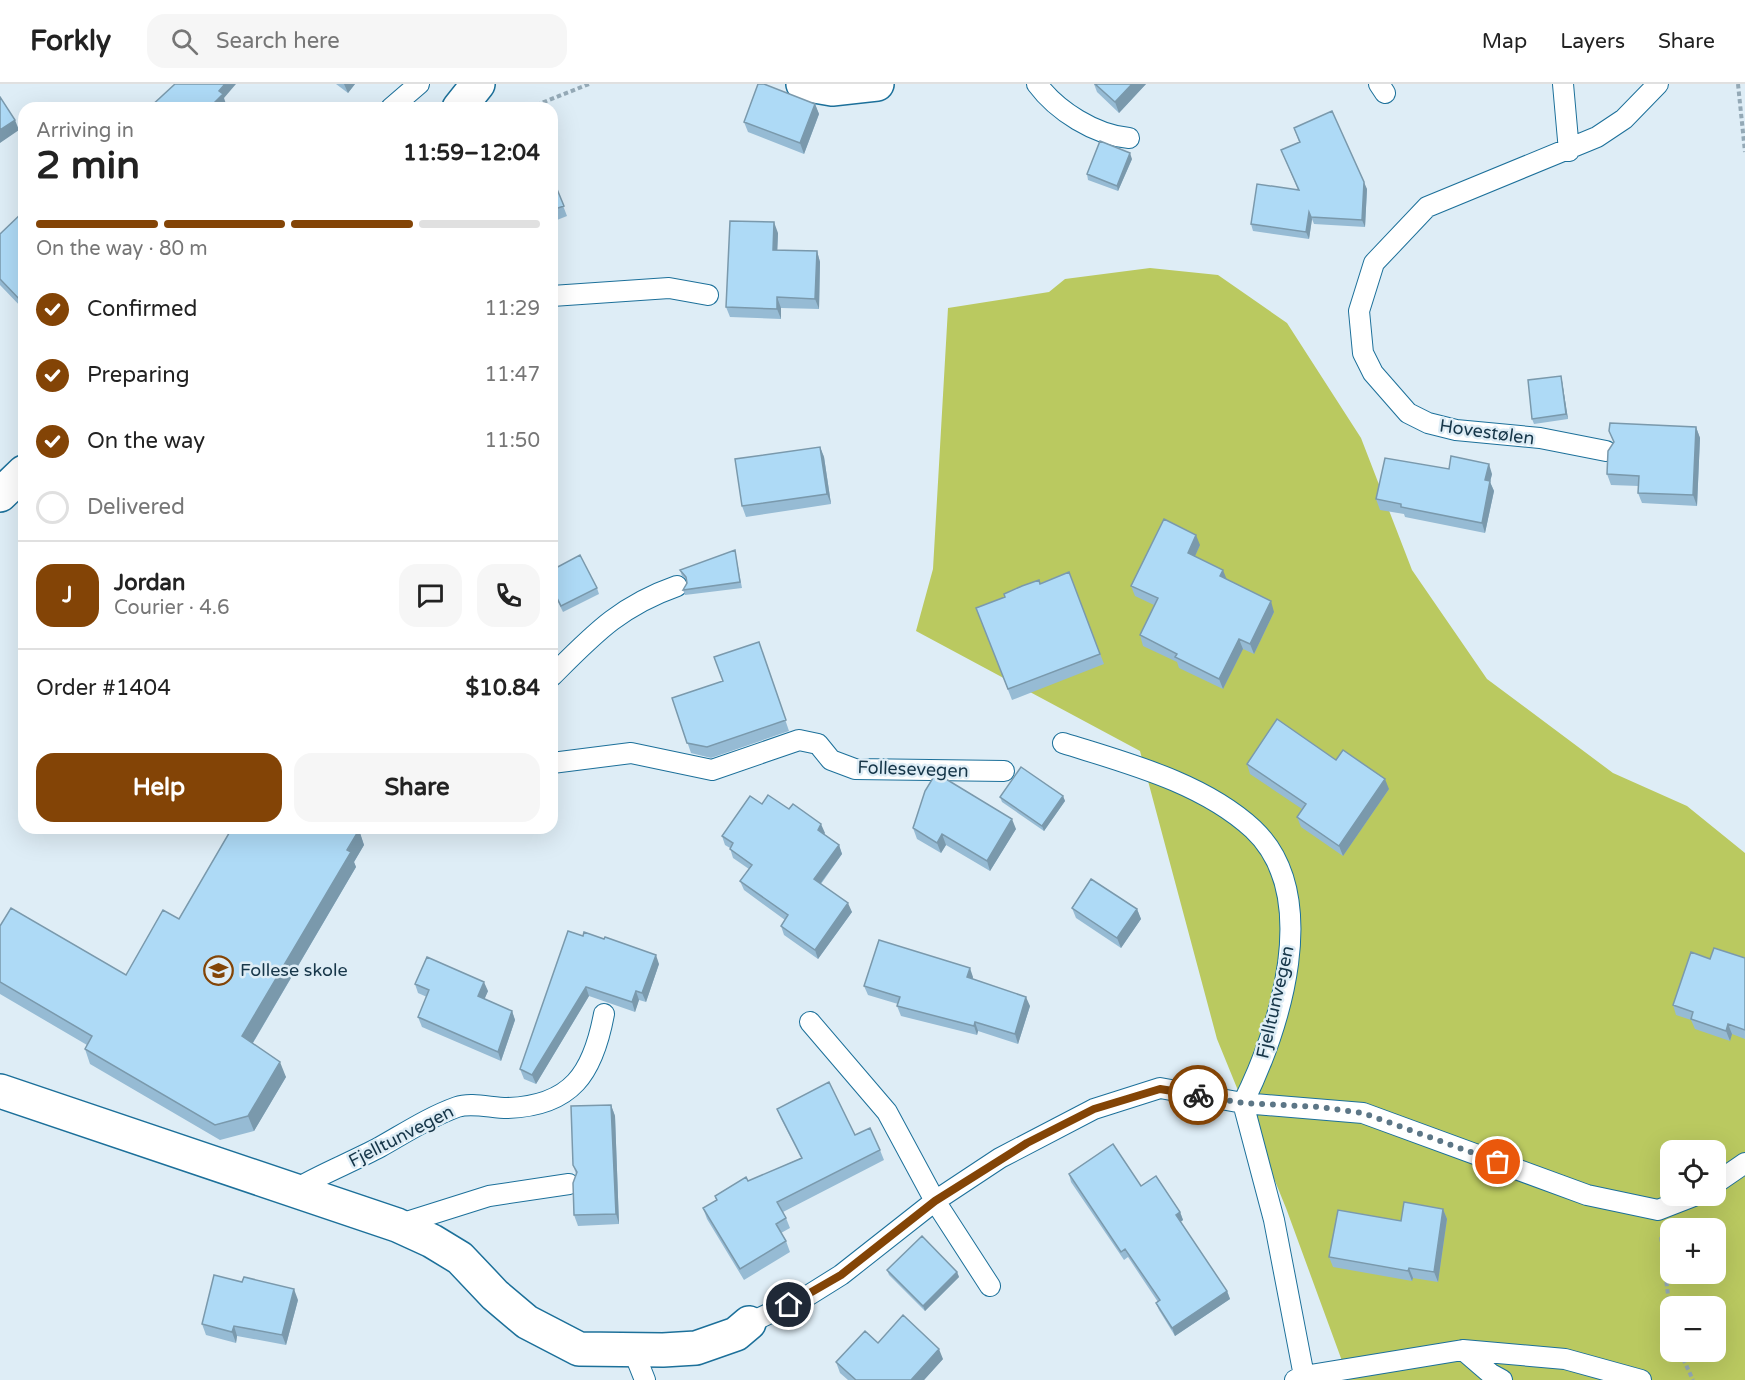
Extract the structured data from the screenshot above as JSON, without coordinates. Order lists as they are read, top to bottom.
{
  "streets": {
    "lane": ["Hovestølen", "Follesevegen", "Fjelltunvegen"]
  },
  "places": {
    "school or university": ["Follese skole"]
  },
  "page": {
    "header": "Forkly",
    "search": "Search here",
    "nav": ["Map", "Layers", "Share"],
    "heading": ["2 min", "Arriving in", "11:59–12:04"],
    "panel": [
      "Jordan",
      "Courier · 4.6",
      "Order #1404",
      "$10.84"
    ],
    "bar": "On the way · 80 m",
    "list": [
      ["Confirmed", "11:29"],
      ["Preparing", "11:47"],
      ["On the way", "11:50"],
      "Delivered"
    ],
    "round": "J",
    "buttons": ["Help", "Share"],
    "map_buttons": ["+", "−"]
  }
}
